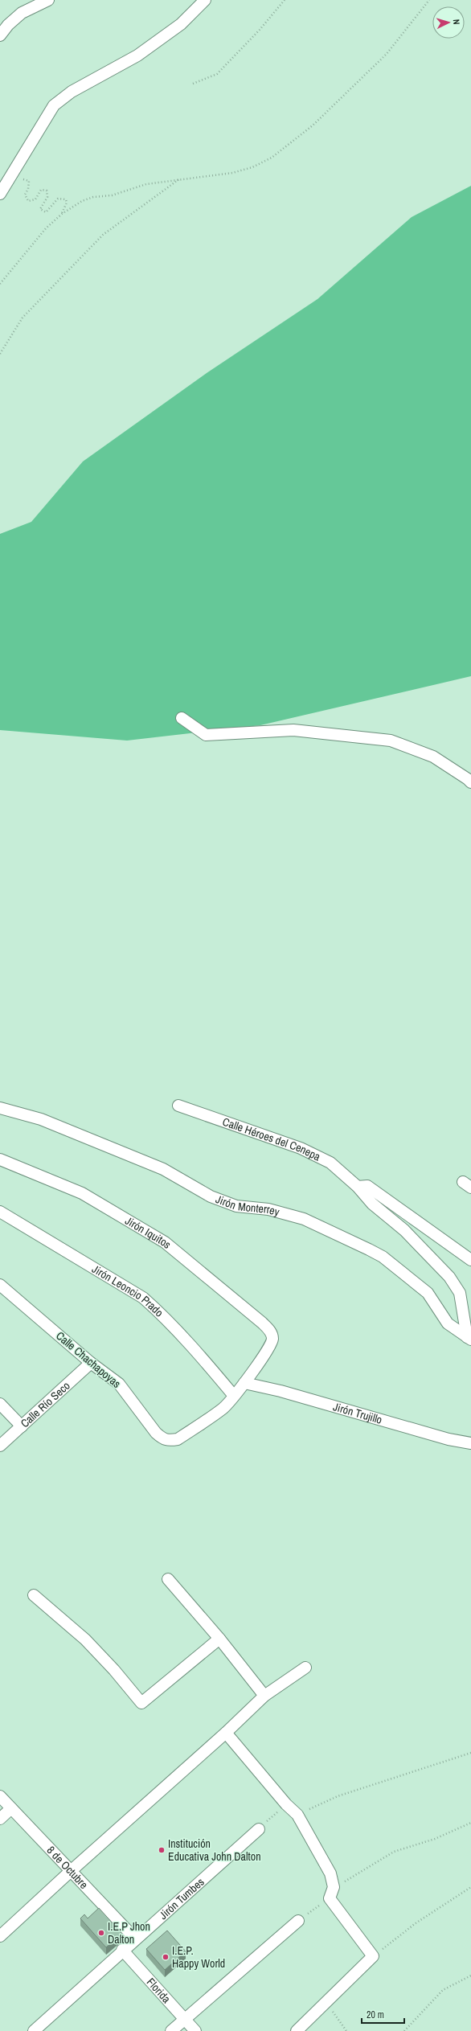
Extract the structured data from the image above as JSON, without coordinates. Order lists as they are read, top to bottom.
{
  "streets": {
    "street": [
      "Calle Héroes del Cenepa",
      "Jirón Monterrey",
      "Jirón Iquitos",
      "Jirón Leoncio Prado",
      "Calle Chachapoyas",
      "Calle Río Seco",
      "Jirón Trujillo",
      "8 de Octubre",
      "Jirón Tumbes",
      "Florida"
    ]
  },
  "crossings": [
    ["Calle Héroes del Cenepa", "Jirón Monterrey"],
    ["Jirón Iquitos", "Jirón Trujillo"],
    ["Jirón Leoncio Prado", "Calle Chachapoyas"],
    ["Calle Chachapoyas", "Calle Río Seco"],
    ["8 de Octubre", "Jirón Tumbes"],
    ["Jirón Tumbes", "Florida"]
  ],
  "places": ["Institución Educativa John Dalton", "I.E.P Jhon Dalton", "I.E.P. Happy World"],
  "scale_bar": "20 m",
  "north": "right"
}
